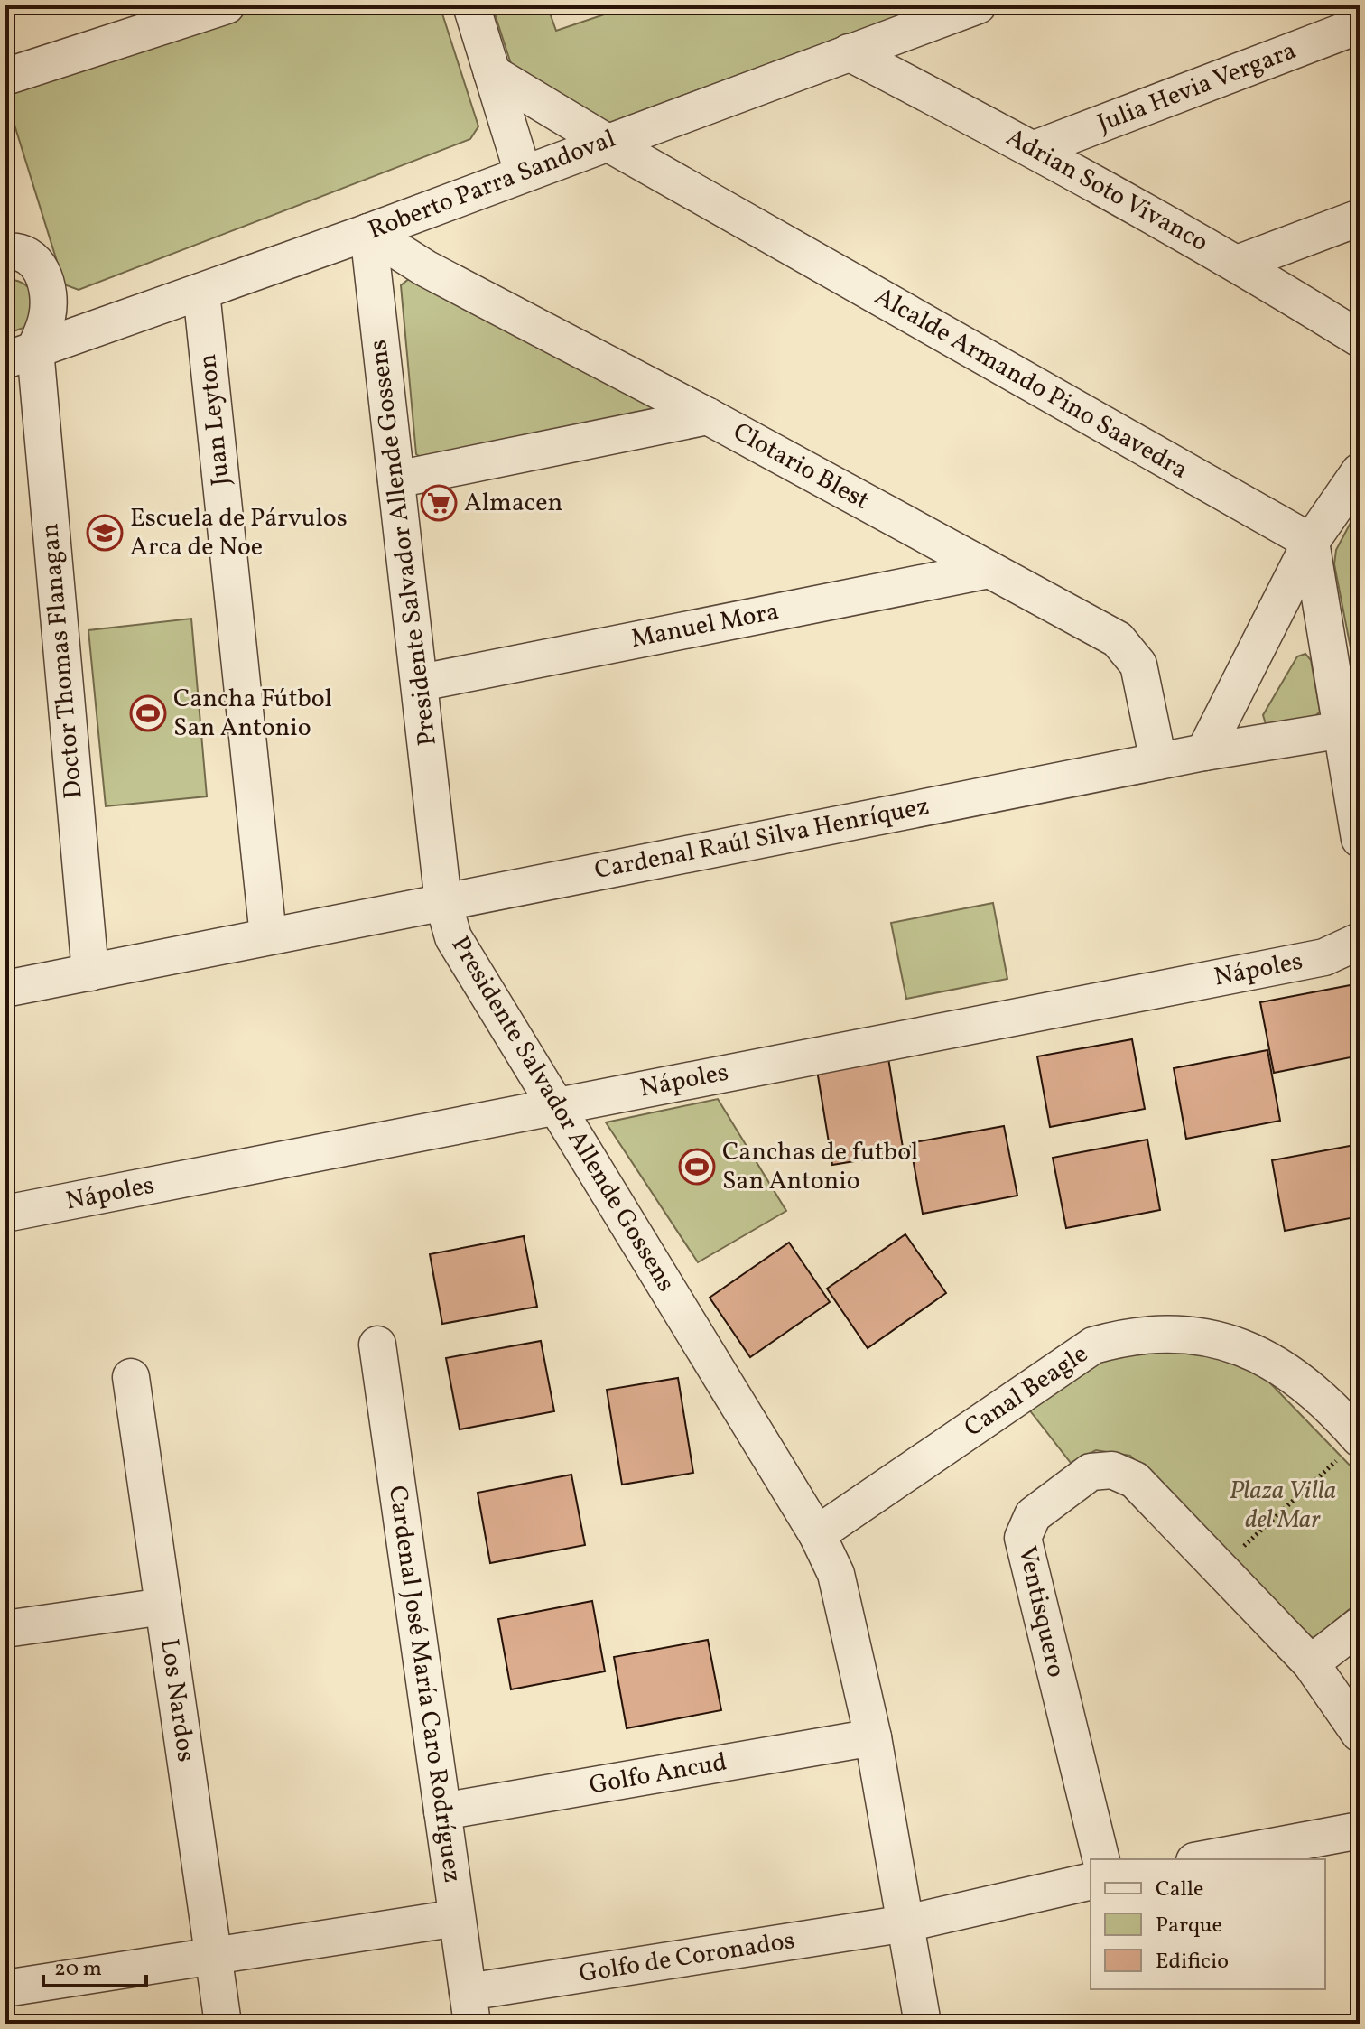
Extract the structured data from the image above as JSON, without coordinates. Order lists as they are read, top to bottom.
{
  "streets": {
    "street": [
      "Julia Hevia Vergara",
      "Roberto Parra Sandoval",
      "Adrian Soto Vivanco",
      "Alcalde Armando Pino Saavedra",
      "Juan Leyton",
      "Clotario Blest",
      "Presidente Salvador Allende Gossens",
      "Manuel Mora",
      "Doctor Thomas Flanagan",
      "Cardenal Raúl Silva Henríquez",
      "Nápoles",
      "Canal Beagle",
      "Ventisquero",
      "Cardenal José María Caro Rodríguez",
      "Los Nardos",
      "Golfo Ancud",
      "Golfo de Coronados"
    ]
  },
  "crossings": [
    ["Julia Hevia Vergara", "Adrian Soto Vivanco"],
    ["Roberto Parra Sandoval", "Adrian Soto Vivanco"],
    ["Roberto Parra Sandoval", "Alcalde Armando Pino Saavedra"],
    ["Roberto Parra Sandoval", "Juan Leyton"],
    ["Roberto Parra Sandoval", "Clotario Blest"],
    ["Roberto Parra Sandoval", "Presidente Salvador Allende Gossens"],
    ["Roberto Parra Sandoval", "Doctor Thomas Flanagan"],
    ["Juan Leyton", "Cardenal Raúl Silva Henríquez"],
    ["Clotario Blest", "Presidente Salvador Allende Gossens"],
    ["Clotario Blest", "Manuel Mora"],
    ["Clotario Blest", "Cardenal Raúl Silva Henríquez"],
    ["Presidente Salvador Allende Gossens", "Manuel Mora"],
    ["Presidente Salvador Allende Gossens", "Cardenal Raúl Silva Henríquez"],
    ["Presidente Salvador Allende Gossens", "Nápoles"],
    ["Presidente Salvador Allende Gossens", "Canal Beagle"],
    ["Presidente Salvador Allende Gossens", "Golfo Ancud"],
    ["Doctor Thomas Flanagan", "Cardenal Raúl Silva Henríquez"],
    ["Cardenal José María Caro Rodríguez", "Golfo Ancud"],
    ["Cardenal José María Caro Rodríguez", "Golfo de Coronados"]
  ],
  "parks": ["Plaza Villa del Mar"],
  "places": {
    "supermarket": ["Almacen"],
    "school or university": ["Escuela de Párvulos Arca de Noe"],
    "sports": ["Cancha Fútbol San Antonio", "Canchas de futbol San Antonio"]
  },
  "legend": ["Calle", "Parque", "Edificio"],
  "scale_bar": "20 m"
}
